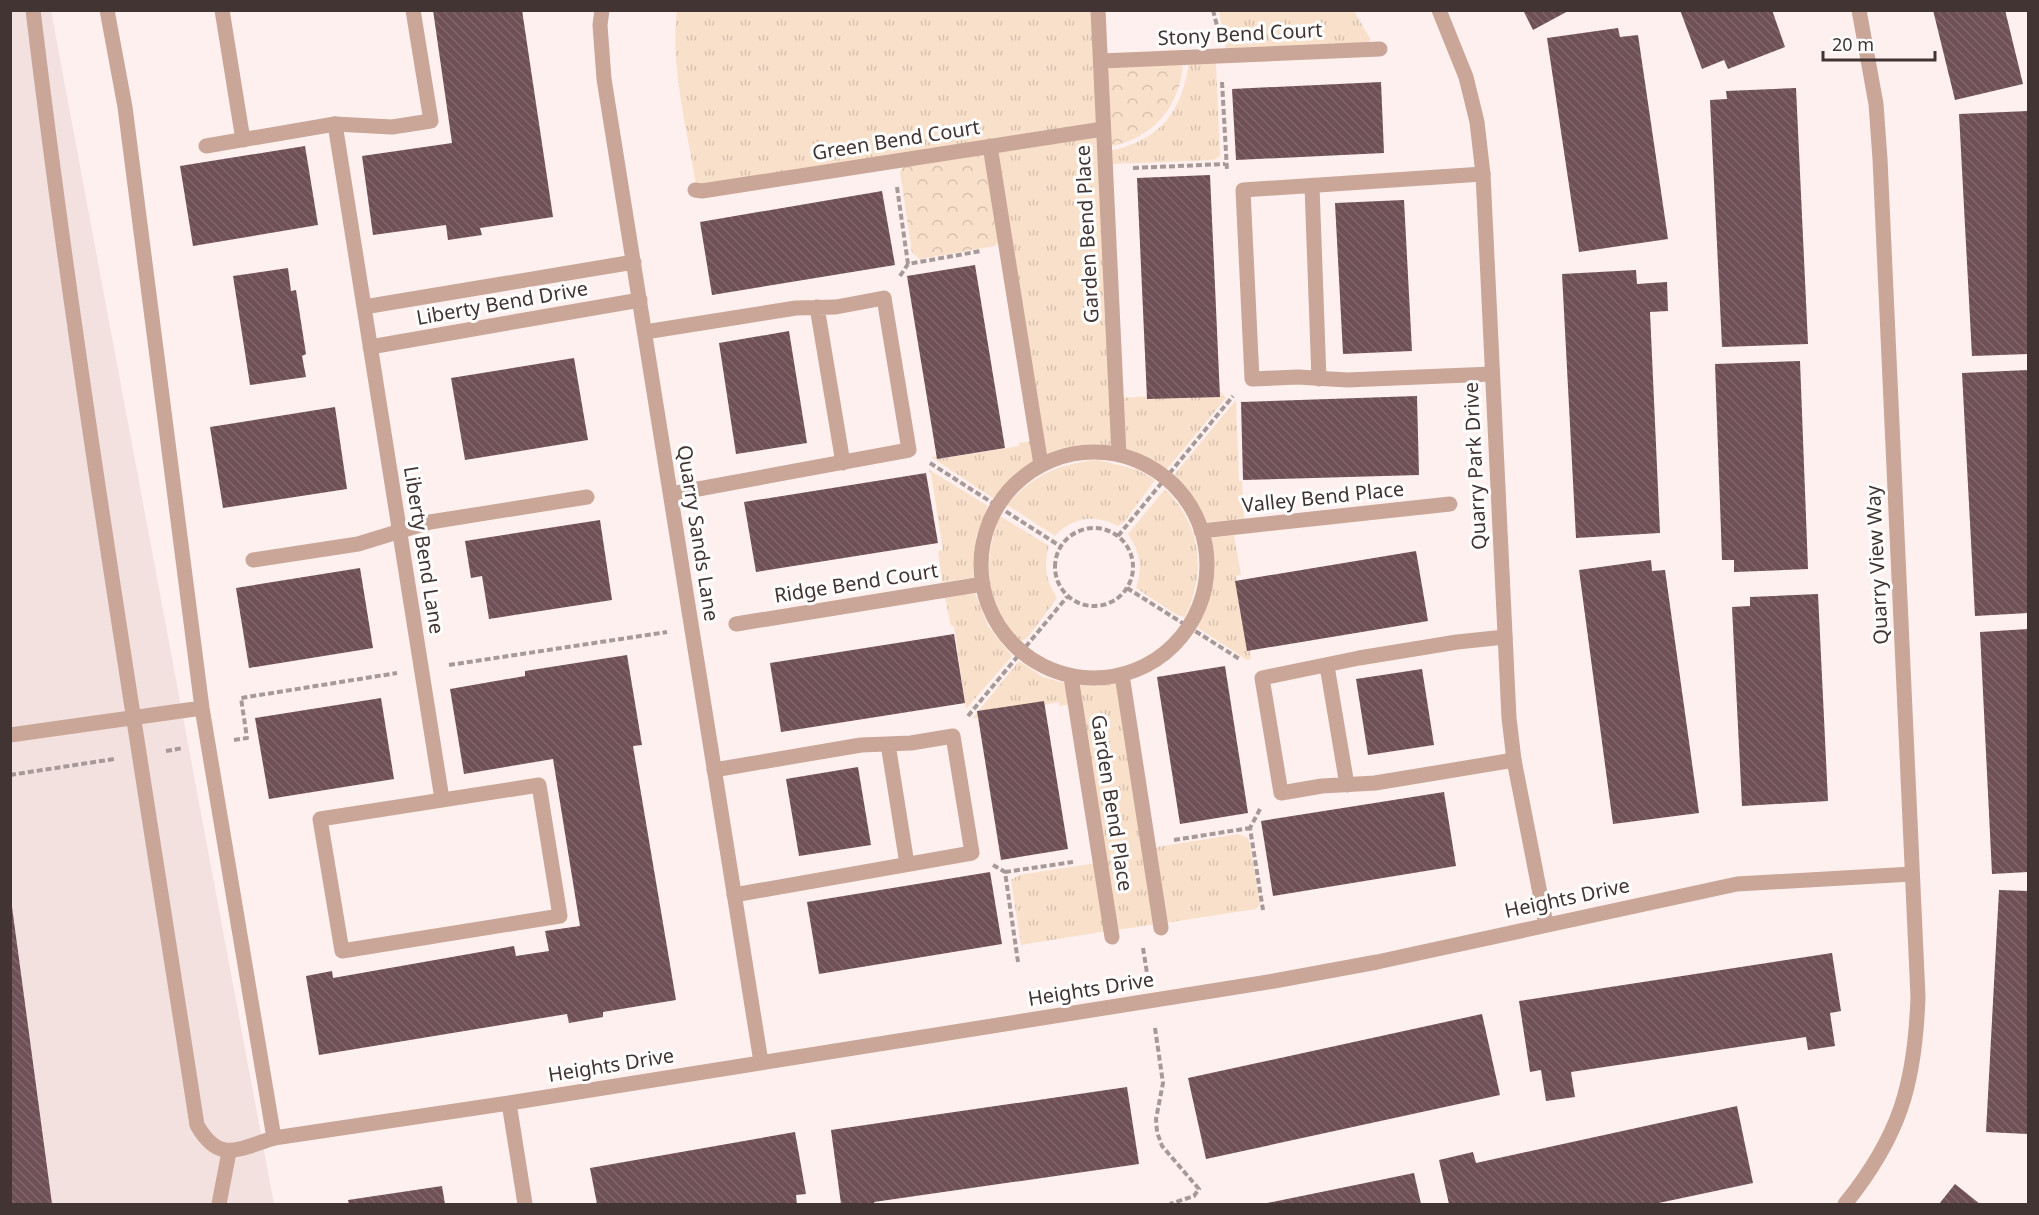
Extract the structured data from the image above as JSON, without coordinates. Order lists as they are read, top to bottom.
{
  "streets": {
    "street": [
      "Stony Bend Court",
      "Green Bend Court",
      "Garden Bend Place",
      "Liberty Bend Drive",
      "Quarry Park Drive",
      "Valley Bend Place",
      "Quarry Sands Lane",
      "Liberty Bend Lane",
      "Quarry View Way",
      "Ridge Bend Court",
      "Heights Drive"
    ]
  },
  "crossings": [
    ["Stony Bend Court", "Garden Bend Place"],
    ["Green Bend Court", "Garden Bend Place"],
    ["Liberty Bend Drive", "Quarry Sands Lane"],
    ["Liberty Bend Drive", "Liberty Bend Lane"],
    ["Quarry Park Drive", "Heights Drive"],
    ["Quarry Sands Lane", "Heights Drive"],
    ["Quarry View Way", "Heights Drive"]
  ],
  "scale_bar": "20 m"
}
